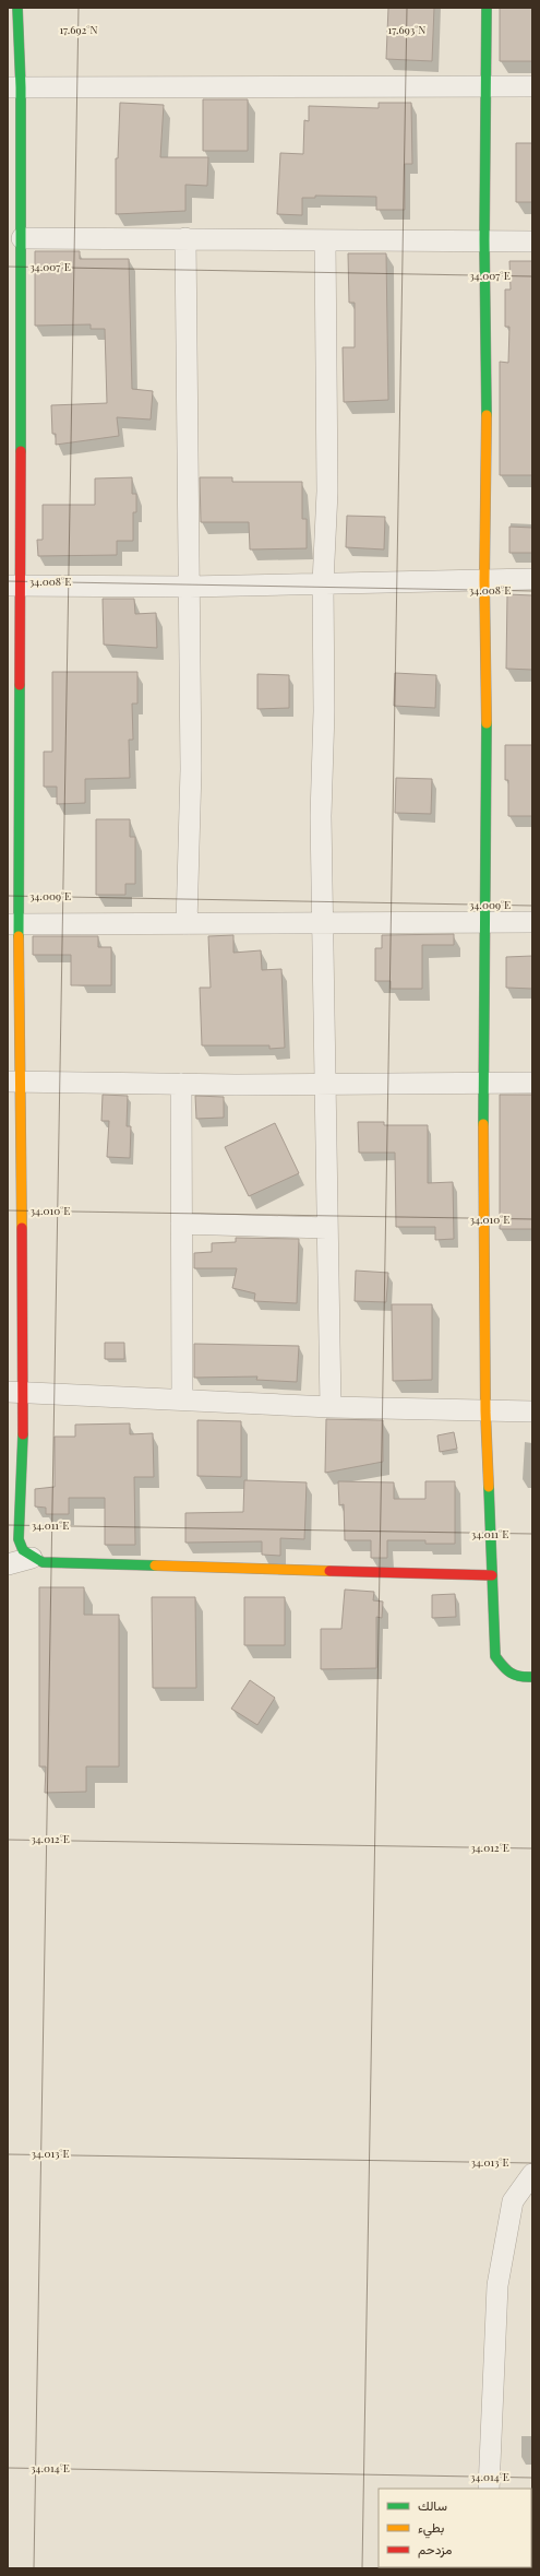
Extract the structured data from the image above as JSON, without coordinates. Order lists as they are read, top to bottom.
{
  "legend": ["سالك", "بطيء", "مزدحم"],
  "coordinates": [
    "17.692°N",
    "17.693°N",
    "34.007°E",
    "34.008°E",
    "34.009°E",
    "34.010°E",
    "34.011°E",
    "34.012°E",
    "34.013°E",
    "34.014°E"
  ]
}
